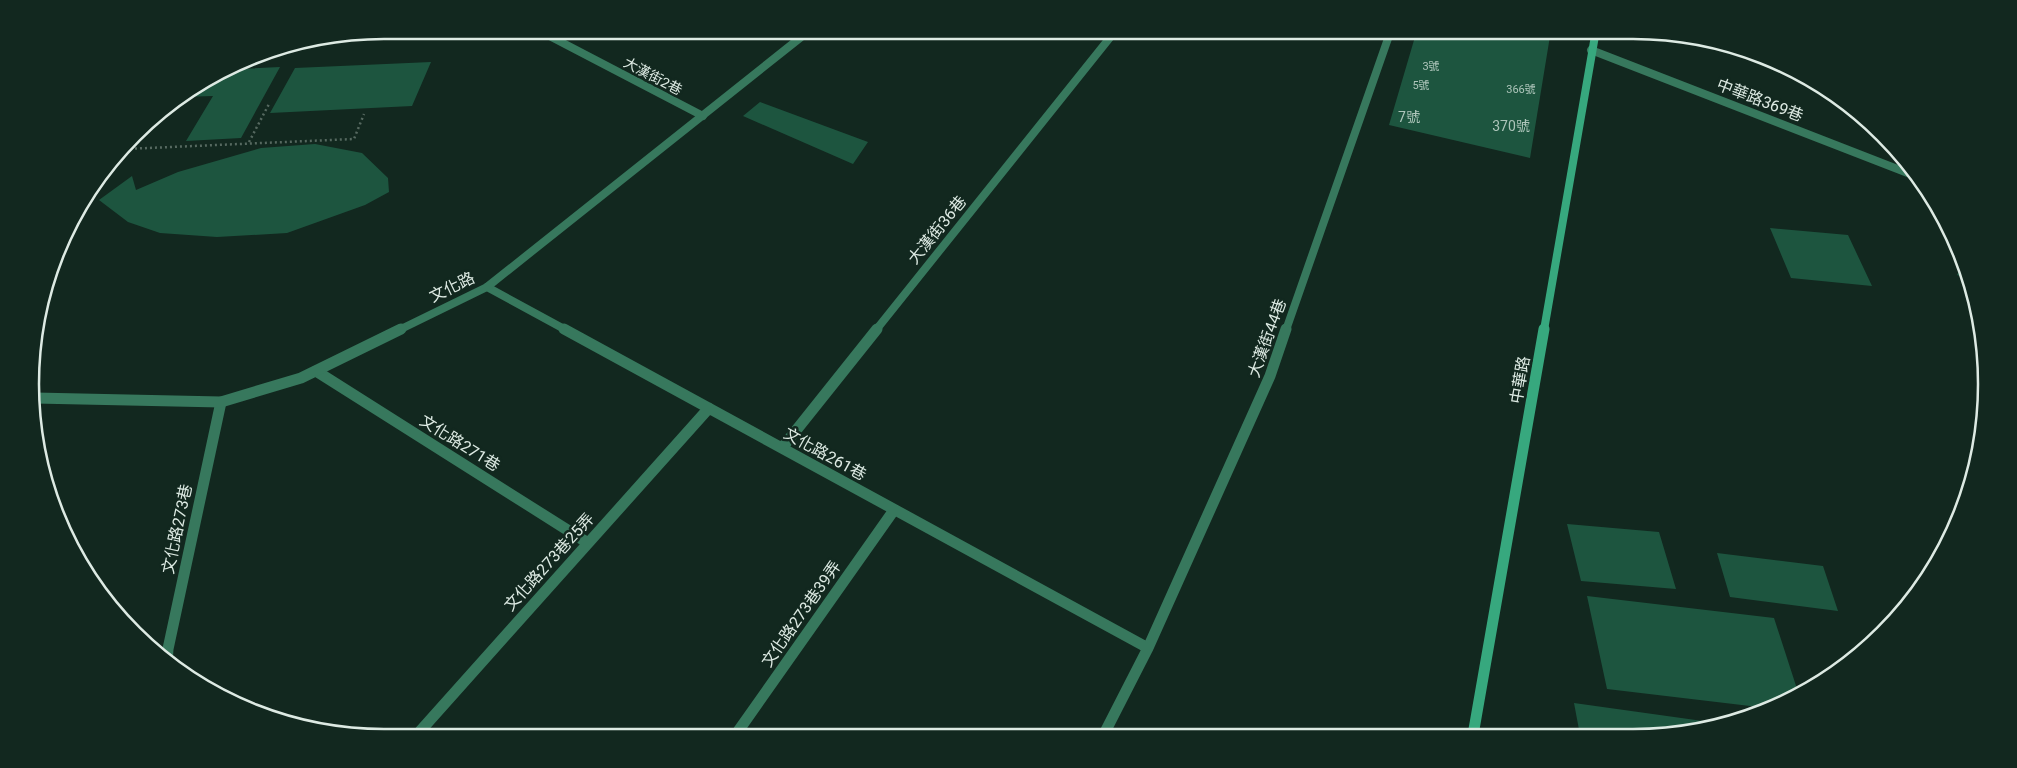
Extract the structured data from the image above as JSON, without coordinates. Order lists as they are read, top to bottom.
{
  "streets": {
    "street": [
      "大漢街2巷",
      "中華路369巷",
      "大漢街36巷",
      "文化路",
      "大漢街44巷",
      "中華路",
      "文化路271巷",
      "文化路261巷",
      "文化路273巷",
      "文化路273巷25弄",
      "文化路273巷39弄"
    ]
  },
  "crossings": [
    ["大漢街2巷", "文化路"],
    ["中華路369巷", "中華路"],
    ["大漢街36巷", "文化路261巷"],
    ["文化路", "文化路271巷"],
    ["文化路", "文化路261巷"],
    ["文化路", "文化路273巷"],
    ["大漢街44巷", "文化路261巷"],
    ["文化路271巷", "文化路273巷25弄"],
    ["文化路261巷", "文化路273巷25弄"],
    ["文化路261巷", "文化路273巷39弄"]
  ],
  "house_numbers": [
    "3號",
    "5號",
    "366號",
    "7號",
    "370號"
  ]
}
